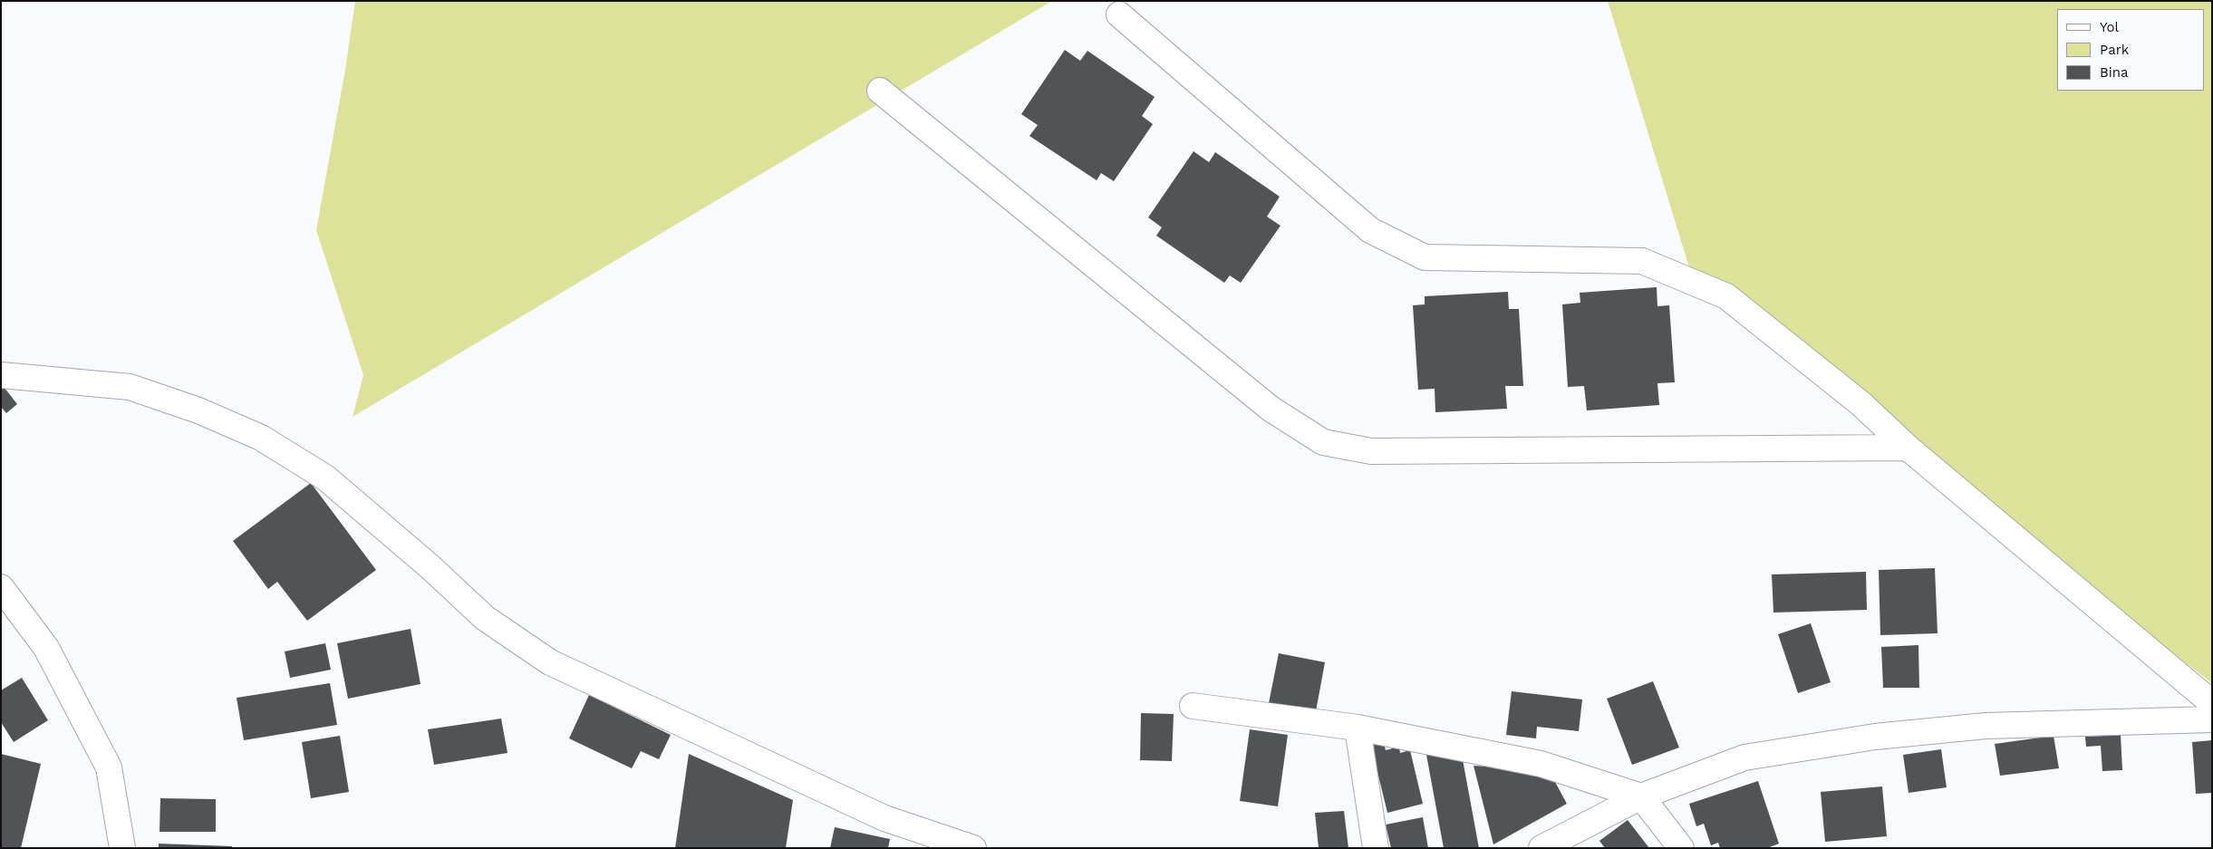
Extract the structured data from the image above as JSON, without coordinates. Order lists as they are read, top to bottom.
{
  "legend": ["Yol", "Park", "Bina"]
}
